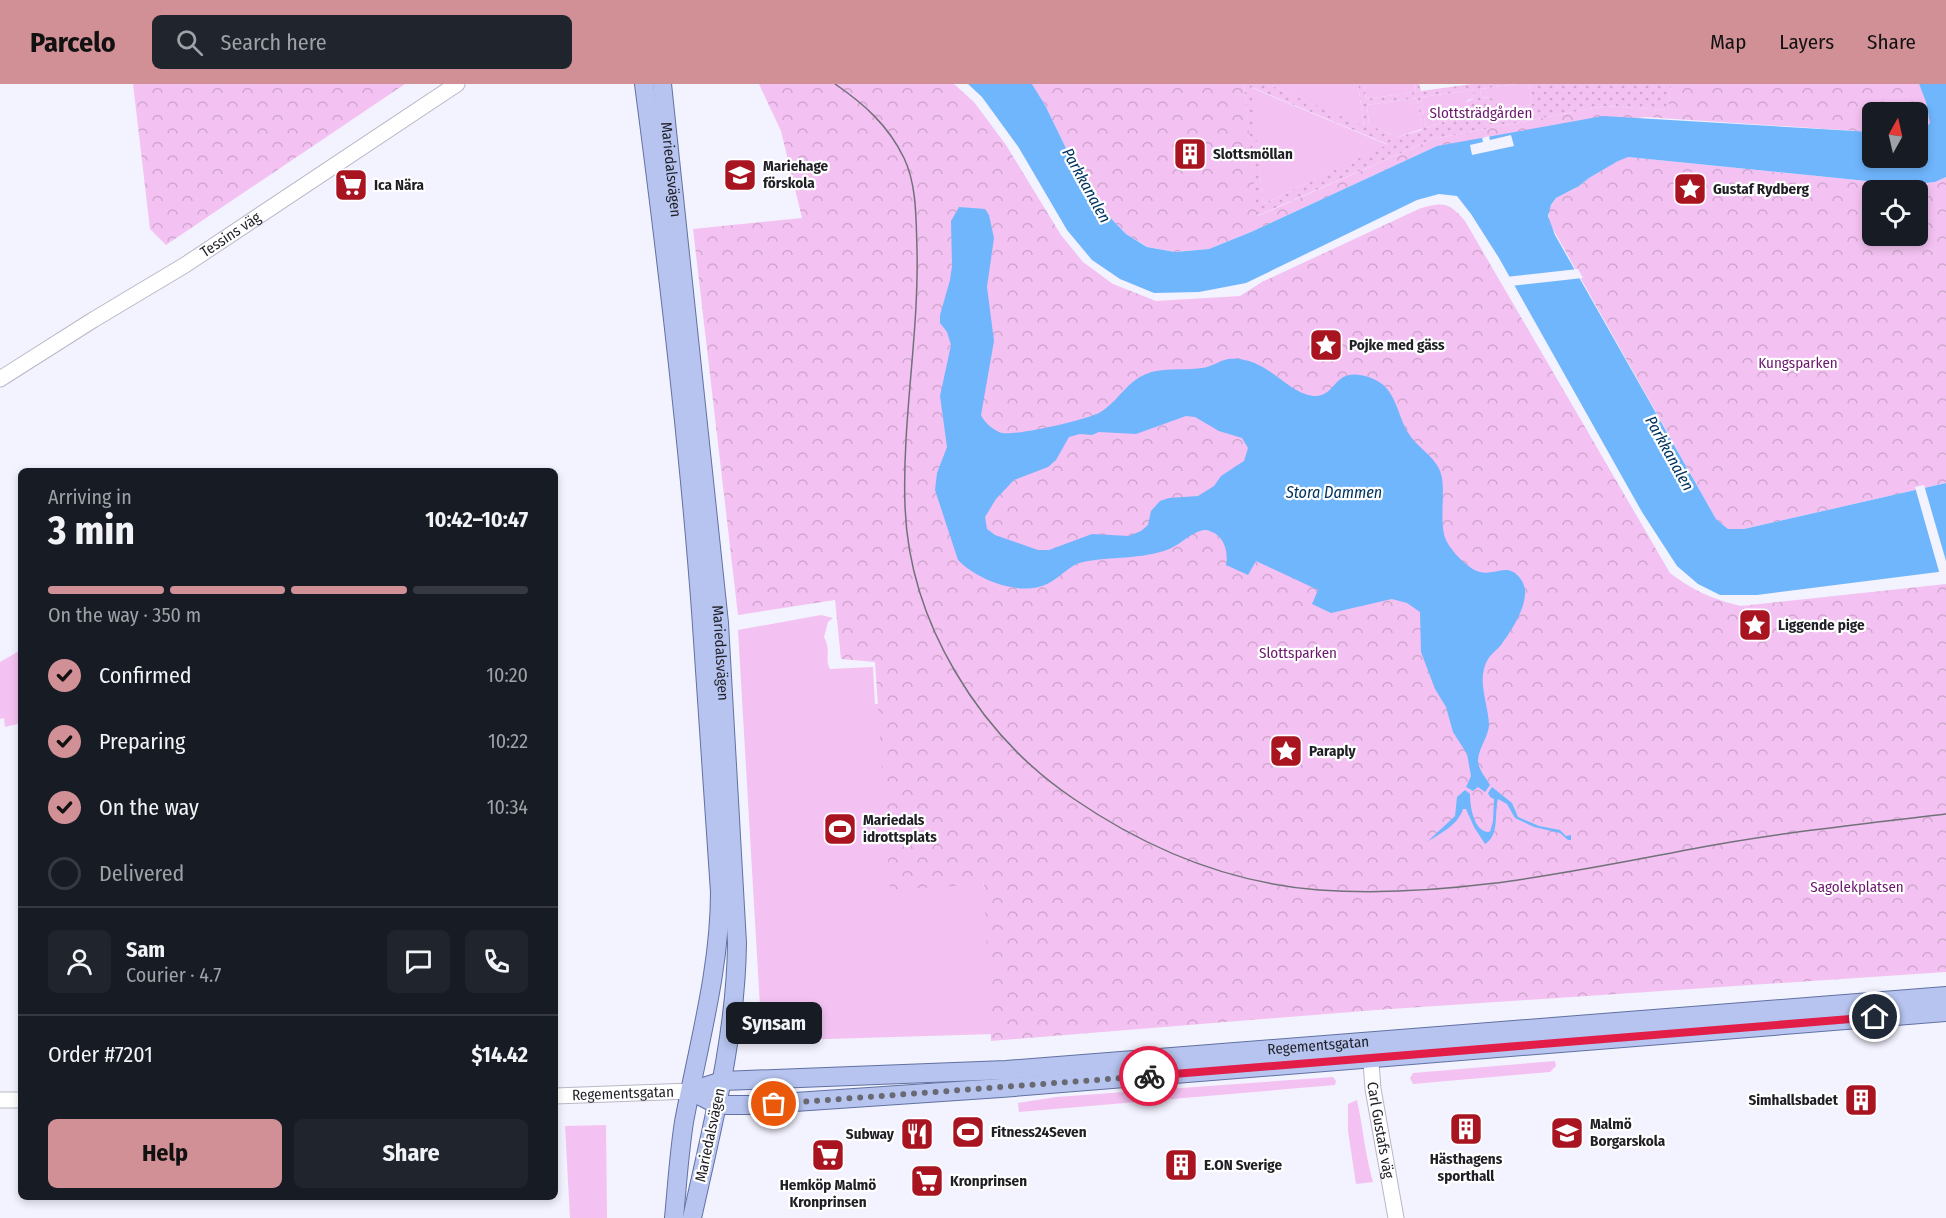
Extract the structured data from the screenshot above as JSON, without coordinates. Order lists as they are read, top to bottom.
{
  "streets": {
    "main road": ["Mariedalsvägen", "Regementsgatan"],
    "street": ["Tessins väg", "Carl Gustafs väg"]
  },
  "crossings": [
    ["Mariedalsvägen", "Regementsgatan"],
    ["Regementsgatan", "Carl Gustafs väg"]
  ],
  "water": ["Parkkanalen", "Stora Dammen"],
  "parks": [
    "Slottsträdgården",
    "Kungsparken",
    "Slottsparken",
    "Sagolekplatsen"
  ],
  "places": {
    "building": [
      "Slottsmöllan",
      "Simhallsbadet",
      "Hästhagens sporthall",
      "E.ON Sverige"
    ],
    "school or university": ["Mariehage förskola", "Malmö Borgarskola"],
    "supermarket": ["Ica Nära", "Hemköp Malmö Kronprinsen", "Kronprinsen"],
    "place": [
      "Gustaf Rydberg",
      "Pojke med gäss",
      "Liggende pige",
      "Paraply"
    ],
    "sports": ["Mariedals idrottsplats", "Fitness24Seven"],
    "other": ["Synsam"],
    "restaurant": ["Subway"]
  },
  "north": "top",
  "page": {
    "header": "Parcelo",
    "search": "Search here",
    "nav": ["Map", "Layers", "Share"],
    "heading": ["3 min", "Arriving in", "10:42–10:47"],
    "panel": [
      "Sam",
      "Courier · 4.7",
      "Order #7201",
      "$14.42"
    ],
    "bar": "On the way · 350 m",
    "list": [
      ["Confirmed", "10:20"],
      ["Preparing", "10:22"],
      ["On the way", "10:34"],
      "Delivered"
    ],
    "bubble": "Synsam",
    "buttons": ["Help", "Share"]
  }
}
